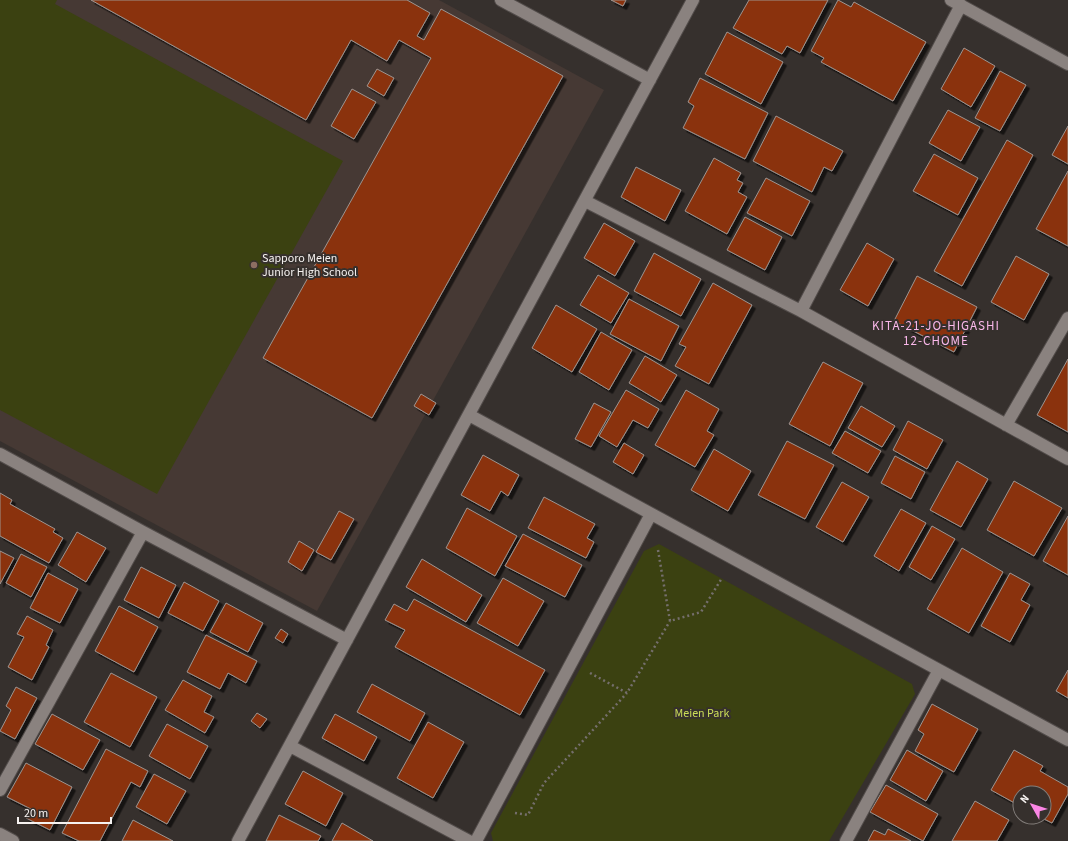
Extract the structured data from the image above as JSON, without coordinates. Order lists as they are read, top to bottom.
{
  "districts": ["KITA-21-JO-HIGASHI 12-CHOME"],
  "parks": ["Meien Park"],
  "places": ["Sapporo Meien Junior High School"],
  "scale_bar": "20 m",
  "north": "top left"
}
